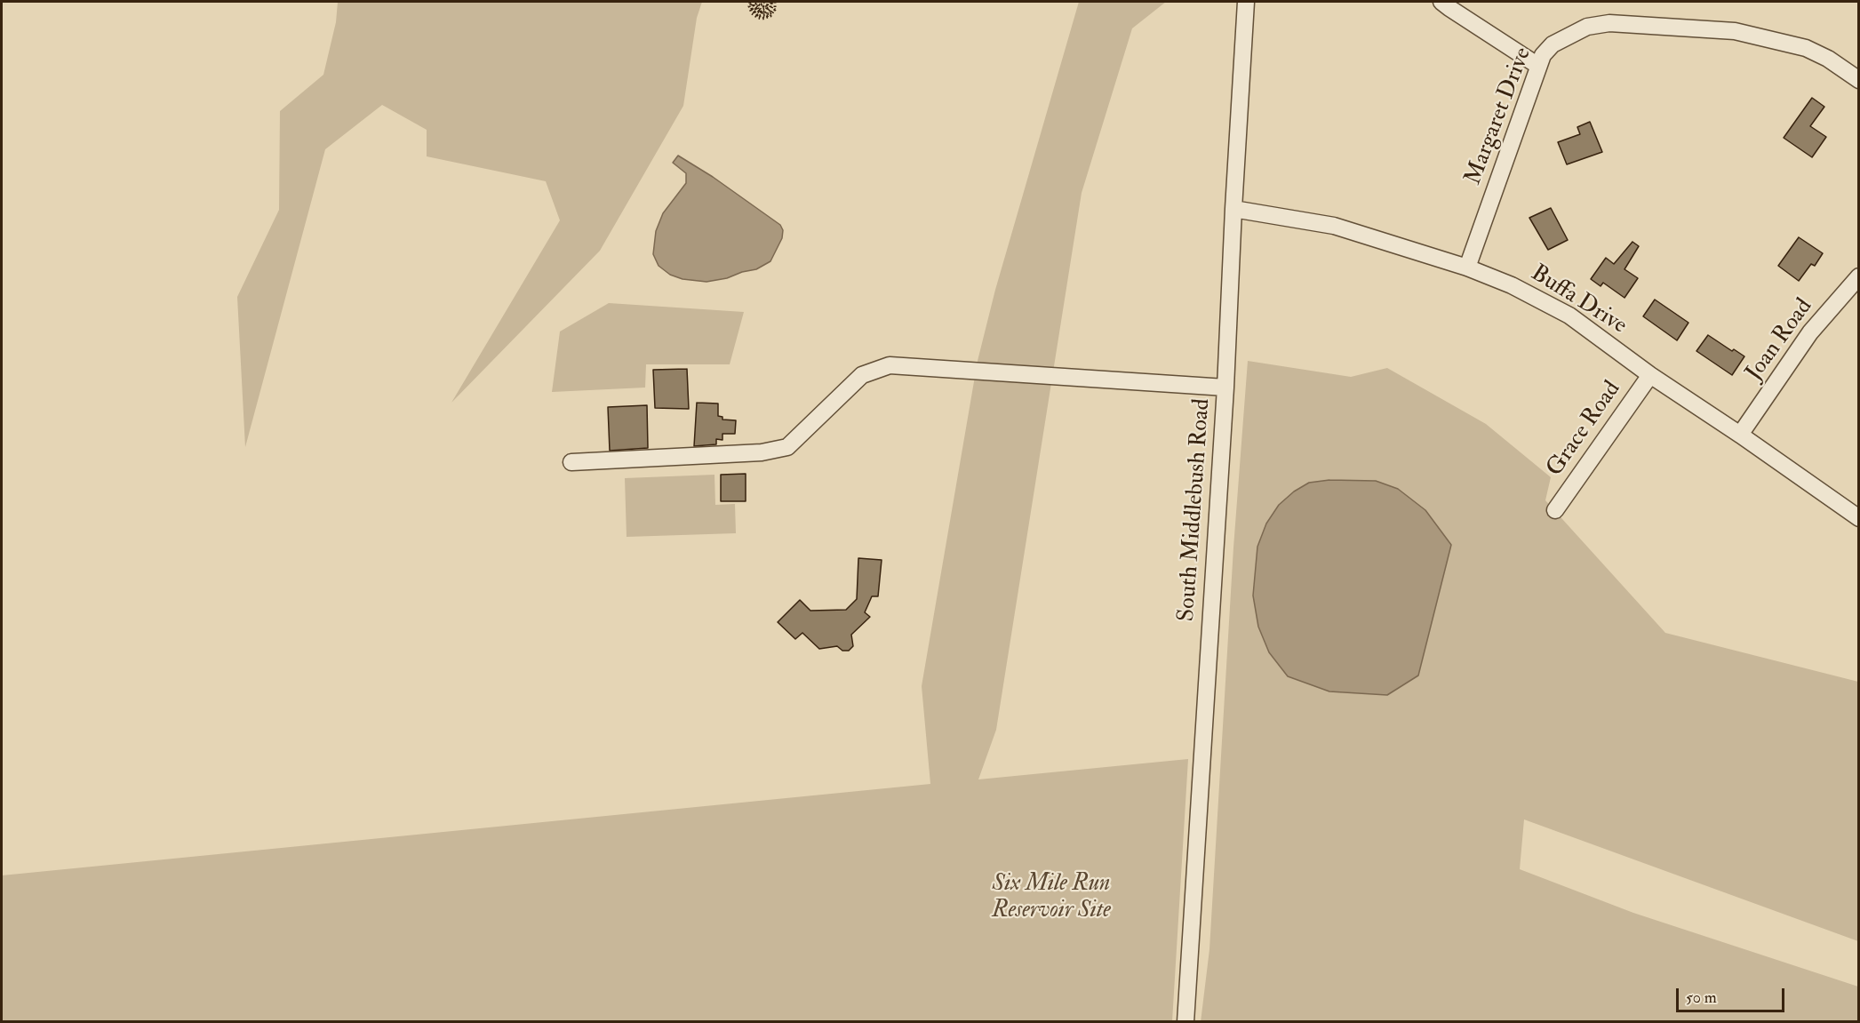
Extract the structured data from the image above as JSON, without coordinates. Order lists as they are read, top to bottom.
{
  "streets": {
    "street": [
      "Margaret Drive",
      "Buffa Drive",
      "Joan Road",
      "Grace Road",
      "South Middlebush Road"
    ]
  },
  "crossings": [
    ["Margaret Drive", "Buffa Drive"],
    ["Buffa Drive", "Joan Road"],
    ["Buffa Drive", "Grace Road"],
    ["Buffa Drive", "South Middlebush Road"]
  ],
  "parks": ["Six Mile Run Reservoir Site"],
  "scale_bar": "50 m"
}
